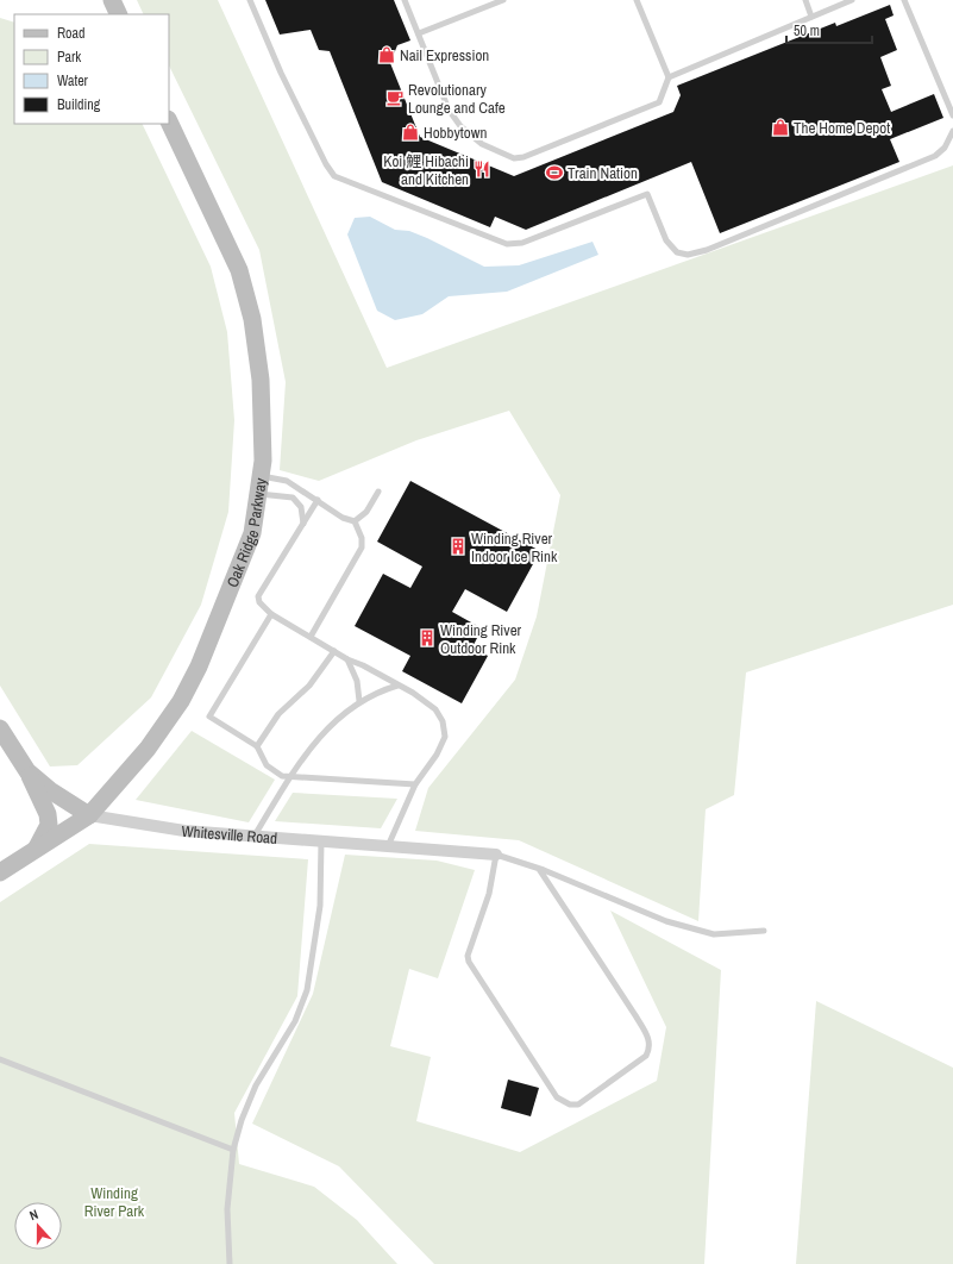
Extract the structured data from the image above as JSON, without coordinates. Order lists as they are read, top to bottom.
{
  "streets": {
    "street": ["Oak Ridge Parkway", "Whitesville Road"]
  },
  "crossings": [
    ["Oak Ridge Parkway", "Whitesville Road"]
  ],
  "parks": ["Winding River Park"],
  "places": {
    "shop": ["Nail Expression", "The Home Depot", "Hobbytown"],
    "cafe": ["Revolutionary Lounge and Cafe"],
    "restaurant": ["Koi 鯉 Hibachi and Kitchen"],
    "sports": ["Train Nation"],
    "building": ["Winding River Indoor Ice Rink", "Winding River Outdoor Rink"]
  },
  "legend": [
    "Road",
    "Park",
    "Water",
    "Building"
  ],
  "scale_bar": "50 m",
  "north": "top"
}
